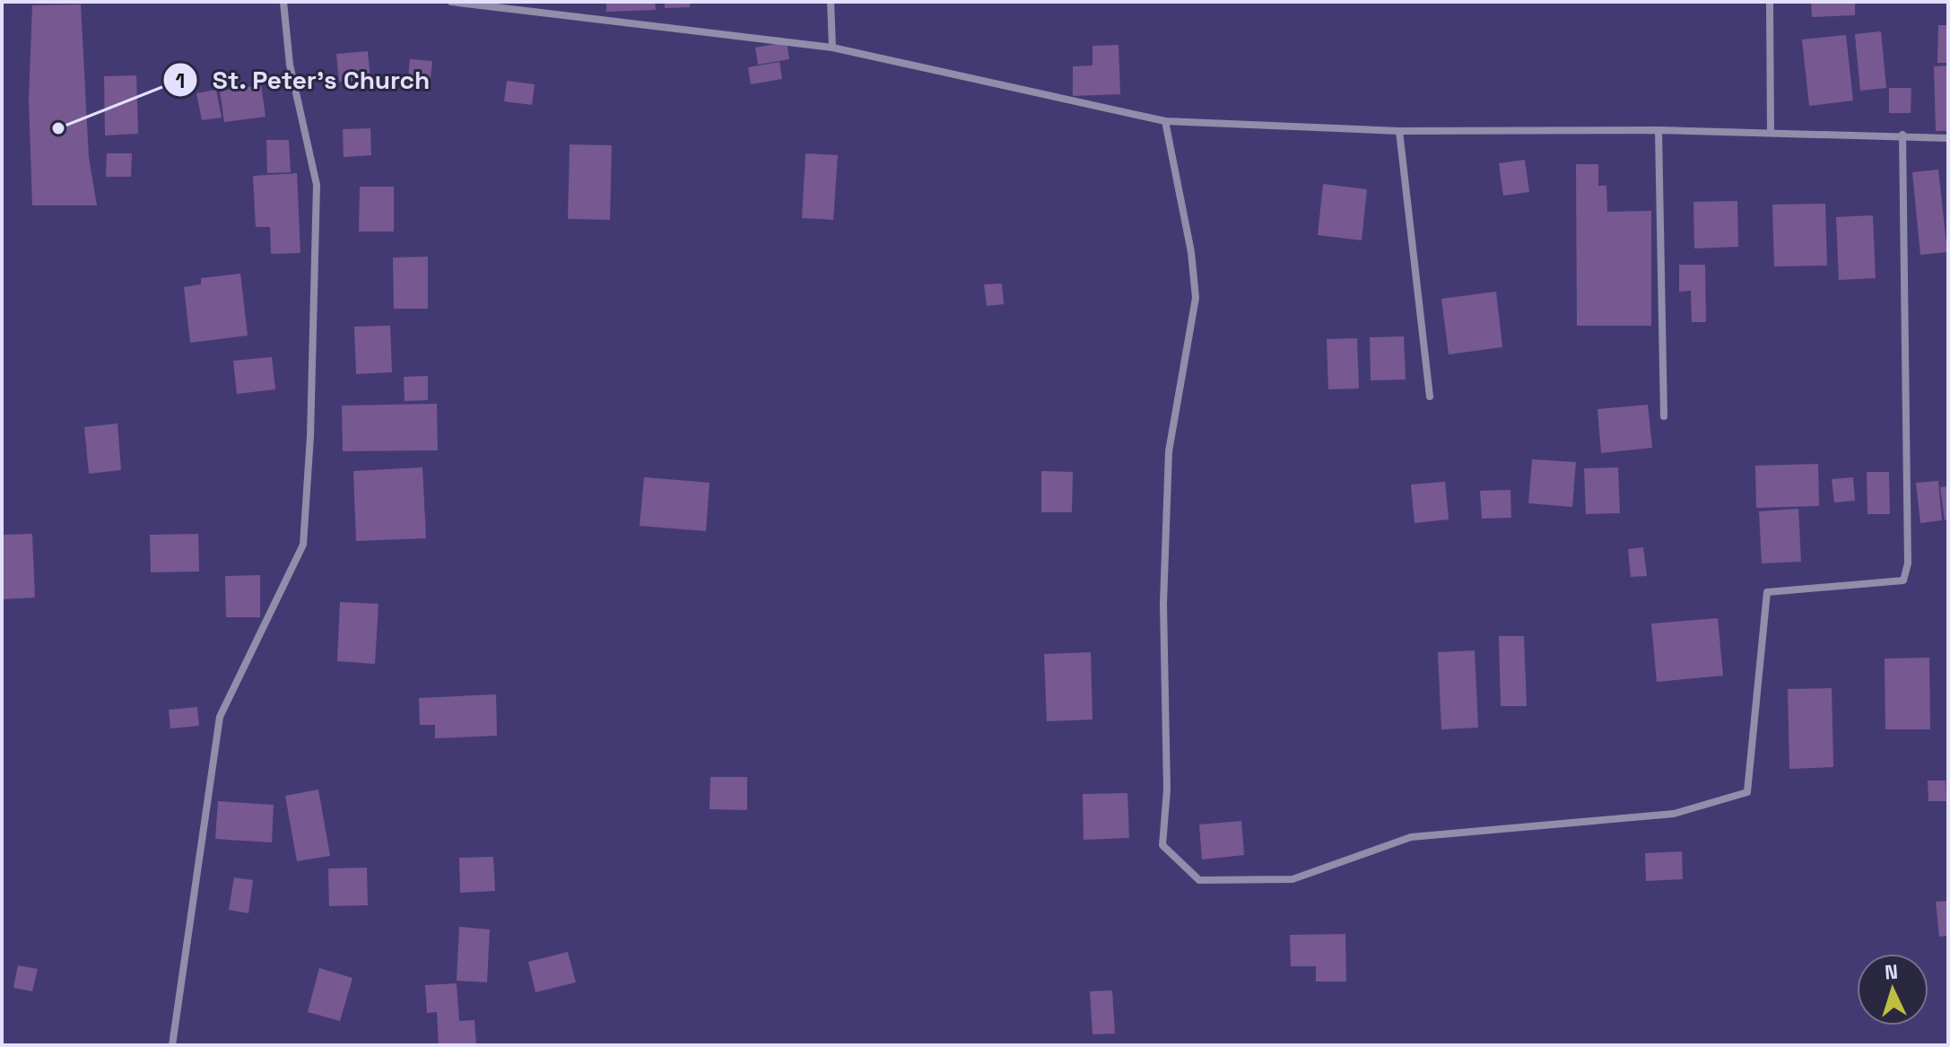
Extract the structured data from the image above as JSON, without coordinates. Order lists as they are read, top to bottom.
{
  "places": ["St. Peter's Church"],
  "north": "top"
}
